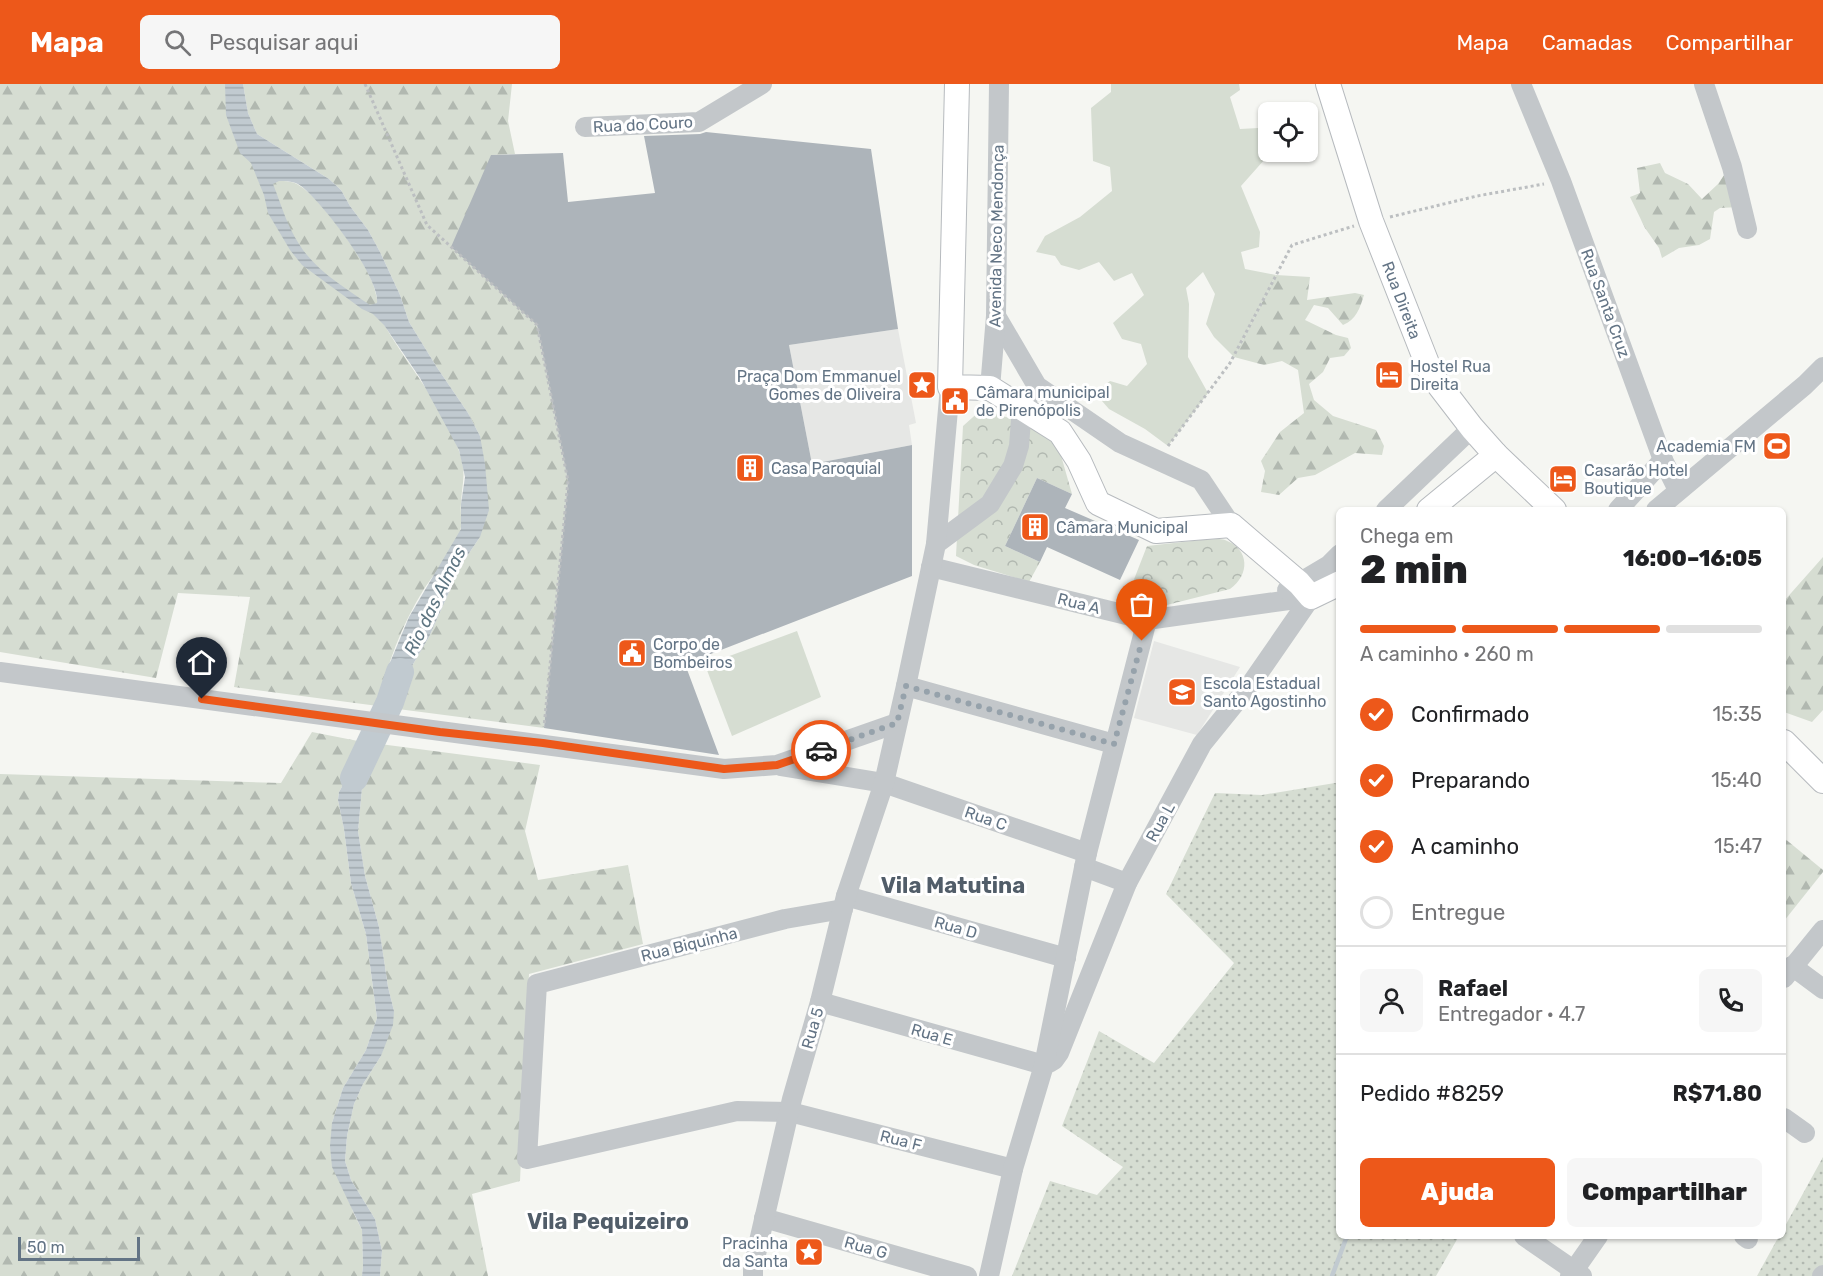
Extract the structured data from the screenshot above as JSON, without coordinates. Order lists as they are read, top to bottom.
{
  "streets": {
    "main road": ["Rua Direita"],
    "street": [
      "Rua do Couro",
      "Avenida Neco Mendonça",
      "Rua Santa Cruz",
      "Rua A",
      "Rua C",
      "Rua L",
      "Rua D",
      "Rua Biquinha",
      "Rua 5",
      "Rua E",
      "Rua F",
      "Rua G"
    ]
  },
  "crossings": [
    ["Rua A", "Rua L"],
    ["Rua A", "Rua 5"],
    ["Rua C", "Rua L"],
    ["Rua C", "Rua 5"],
    ["Rua L", "Rua D"],
    ["Rua L", "Rua E"],
    ["Rua L", "Rua F"],
    ["Rua D", "Rua Biquinha"],
    ["Rua D", "Rua 5"],
    ["Rua Biquinha", "Rua 5"],
    ["Rua Biquinha", "Rua F"],
    ["Rua 5", "Rua E"],
    ["Rua 5", "Rua F"],
    ["Rua 5", "Rua G"]
  ],
  "districts": ["Vila Matutina", "Vila Pequizeiro"],
  "water": ["Rio das Almas"],
  "places": {
    "hotel": ["Hostel Rua Direita", "Casarão Hotel Boutique"],
    "place": ["Praça Dom Emmanuel Gomes de Oliveira", "Pracinha da Santa"],
    "public building": ["Câmara municipal de Pirenópolis", "Corpo de Bombeiros"],
    "sports": ["Academia FM"],
    "building": ["Casa Paroquial", "Câmara Municipal"],
    "school or university": ["Escola Estadual Santo Agostinho"]
  },
  "scale_bar": "50 m",
  "page": {
    "header": "Mapa",
    "search": "Pesquisar aqui",
    "nav": ["Mapa", "Camadas", "Compartilhar"],
    "heading": ["2 min", "Chega em", "16:00–16:05"],
    "panel": [
      "Rafael",
      "Entregador · 4.7",
      "Pedido #8259",
      "R$71.80"
    ],
    "bar": "A caminho · 260 m",
    "list": [
      ["Confirmado", "15:35"],
      ["Preparando", "15:40"],
      ["A caminho", "15:47"],
      "Entregue"
    ],
    "buttons": ["Ajuda", "Compartilhar"],
    "scale": "50 m"
  }
}
